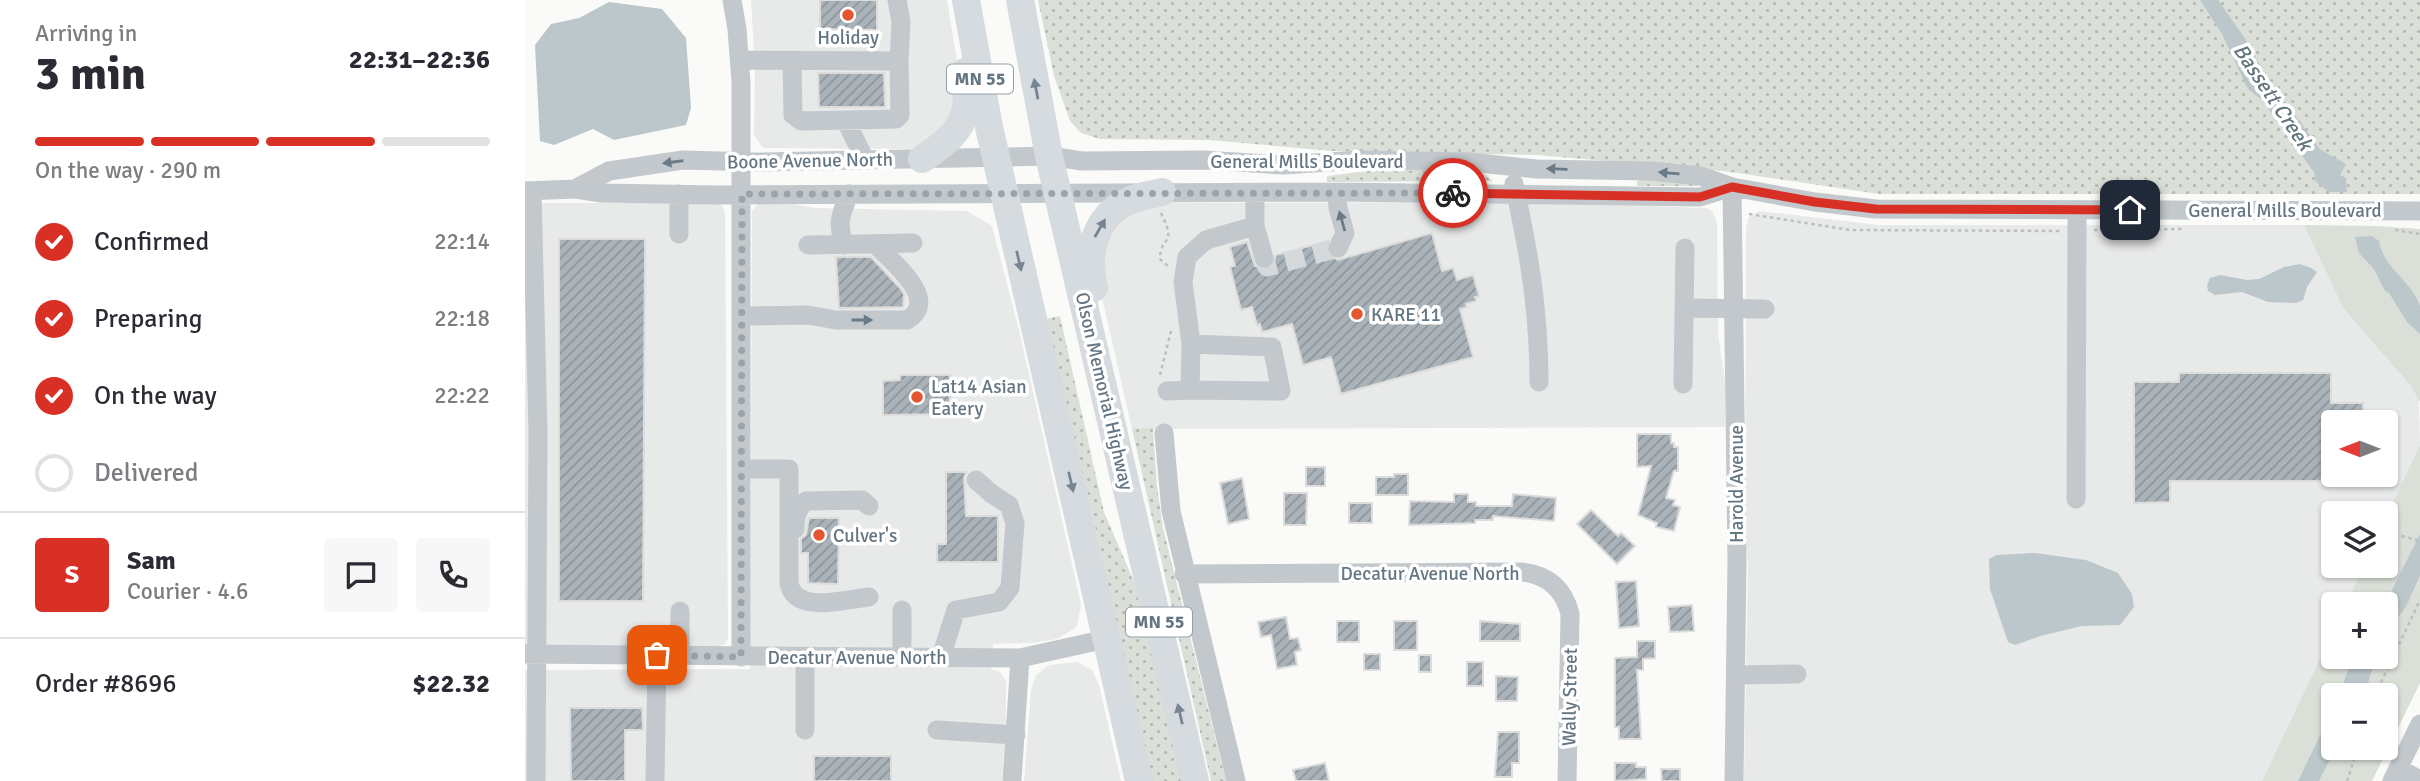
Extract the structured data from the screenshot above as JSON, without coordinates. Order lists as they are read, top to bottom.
{
  "streets": {
    "highway": ["MN 55", "Olson Memorial Highway"],
    "street": [
      "Boone Avenue North",
      "General Mills Boulevard",
      "Harold Avenue",
      "Decatur Avenue North",
      "Wally Street"
    ]
  },
  "crossings": [
    ["MN 55", "Boone Avenue North"],
    ["MN 55", "Decatur Avenue North"],
    ["Boone Avenue North", "General Mills Boulevard"],
    ["Boone Avenue North", "Olson Memorial Highway"],
    ["General Mills Boulevard", "Olson Memorial Highway"],
    ["General Mills Boulevard", "Harold Avenue"],
    ["Decatur Avenue North", "Wally Street"]
  ],
  "water": ["Bassett Creek"],
  "places": [
    "Holiday",
    "KARE 11",
    "Lat14 Asian Eatery",
    "Culver's"
  ],
  "north": "left",
  "page": {
    "heading": ["3 min", "Arriving in", "22:31–22:36"],
    "panel": [
      "Sam",
      "Courier · 4.6",
      "Order #8696",
      "$22.32"
    ],
    "bar": "On the way · 290 m",
    "list": [
      ["Confirmed", "22:14"],
      ["Preparing", "22:18"],
      ["On the way", "22:22"],
      "Delivered"
    ],
    "map_buttons": ["+", "−"],
    "round": "S"
  }
}
